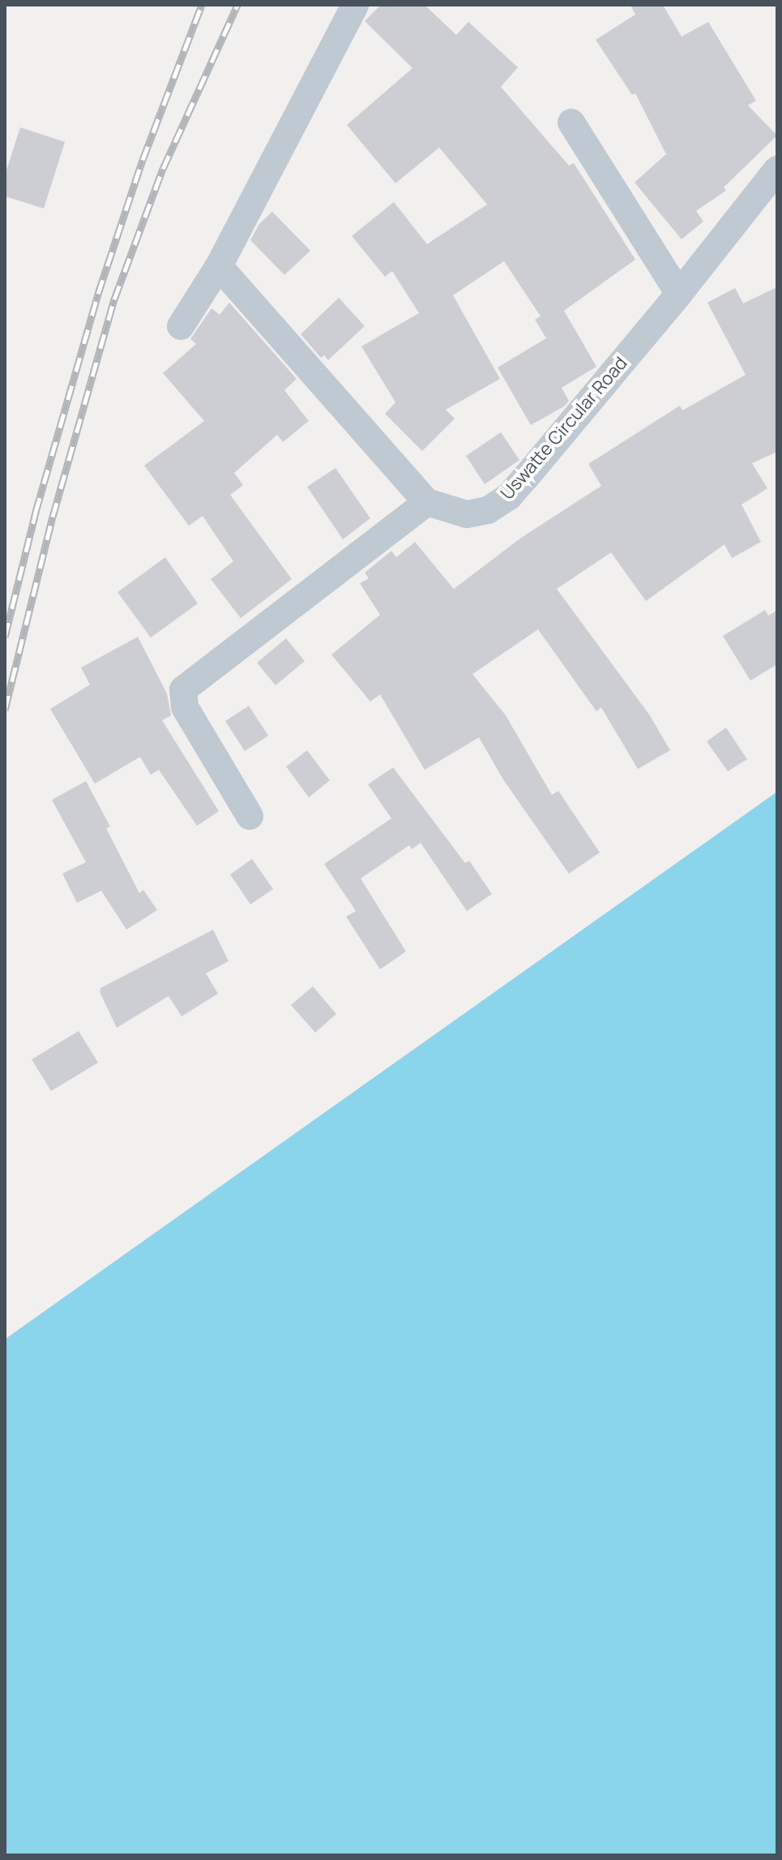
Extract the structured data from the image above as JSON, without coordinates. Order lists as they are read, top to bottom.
{
  "streets": {
    "street": ["Uswatte Circular Road"]
  }
}
